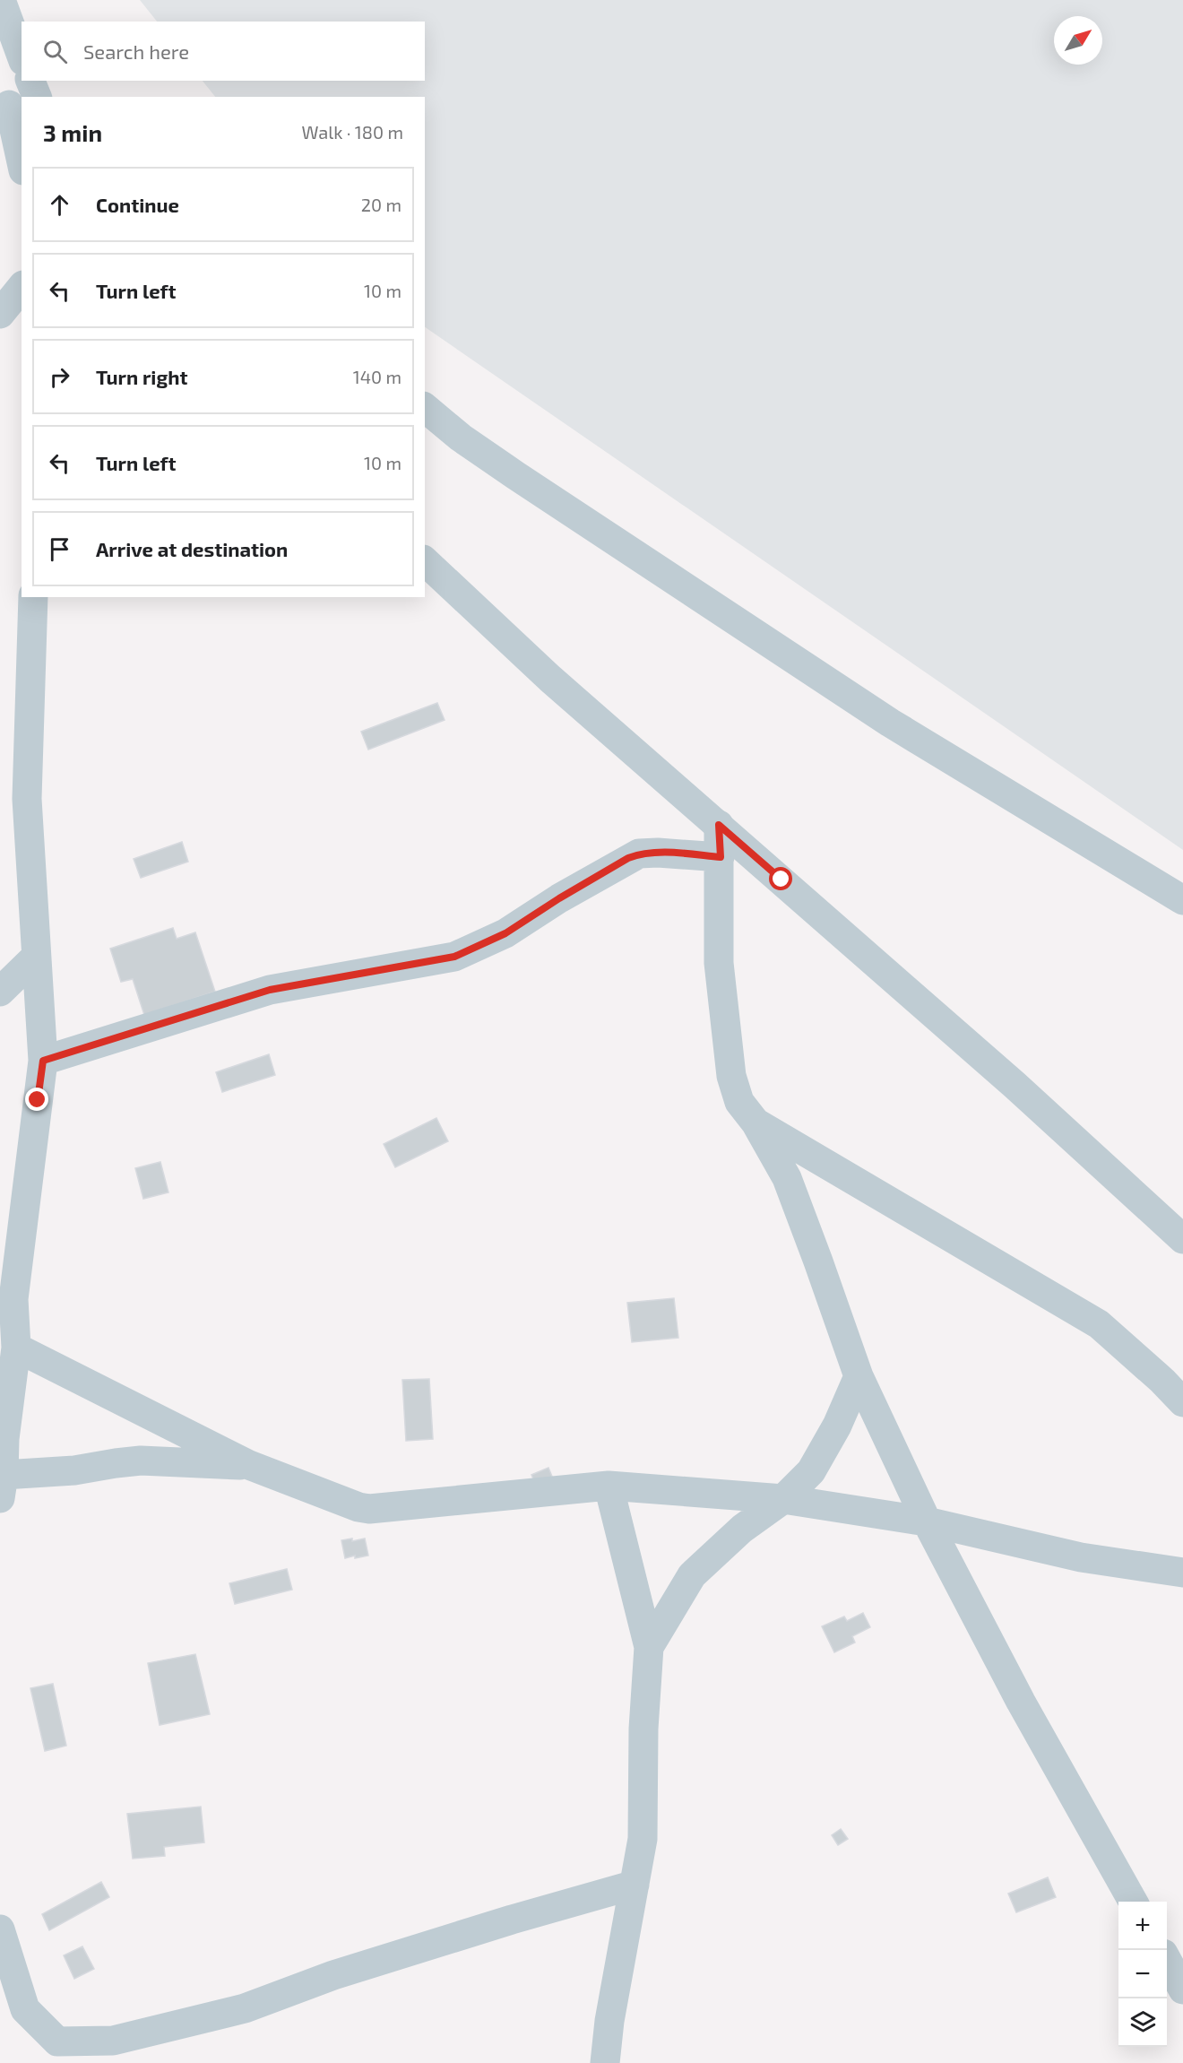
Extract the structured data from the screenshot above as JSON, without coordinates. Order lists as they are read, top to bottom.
{
  "north": "top right",
  "page": {
    "search": "Search here",
    "heading": ["3 min", "Walk · 180 m"],
    "list": [
      ["Continue", "20 m"],
      ["Turn left", "10 m"],
      ["Turn right", "140 m"],
      ["Turn left", "10 m"],
      "Arrive at destination"
    ],
    "map_buttons": ["+", "−"]
  }
}
